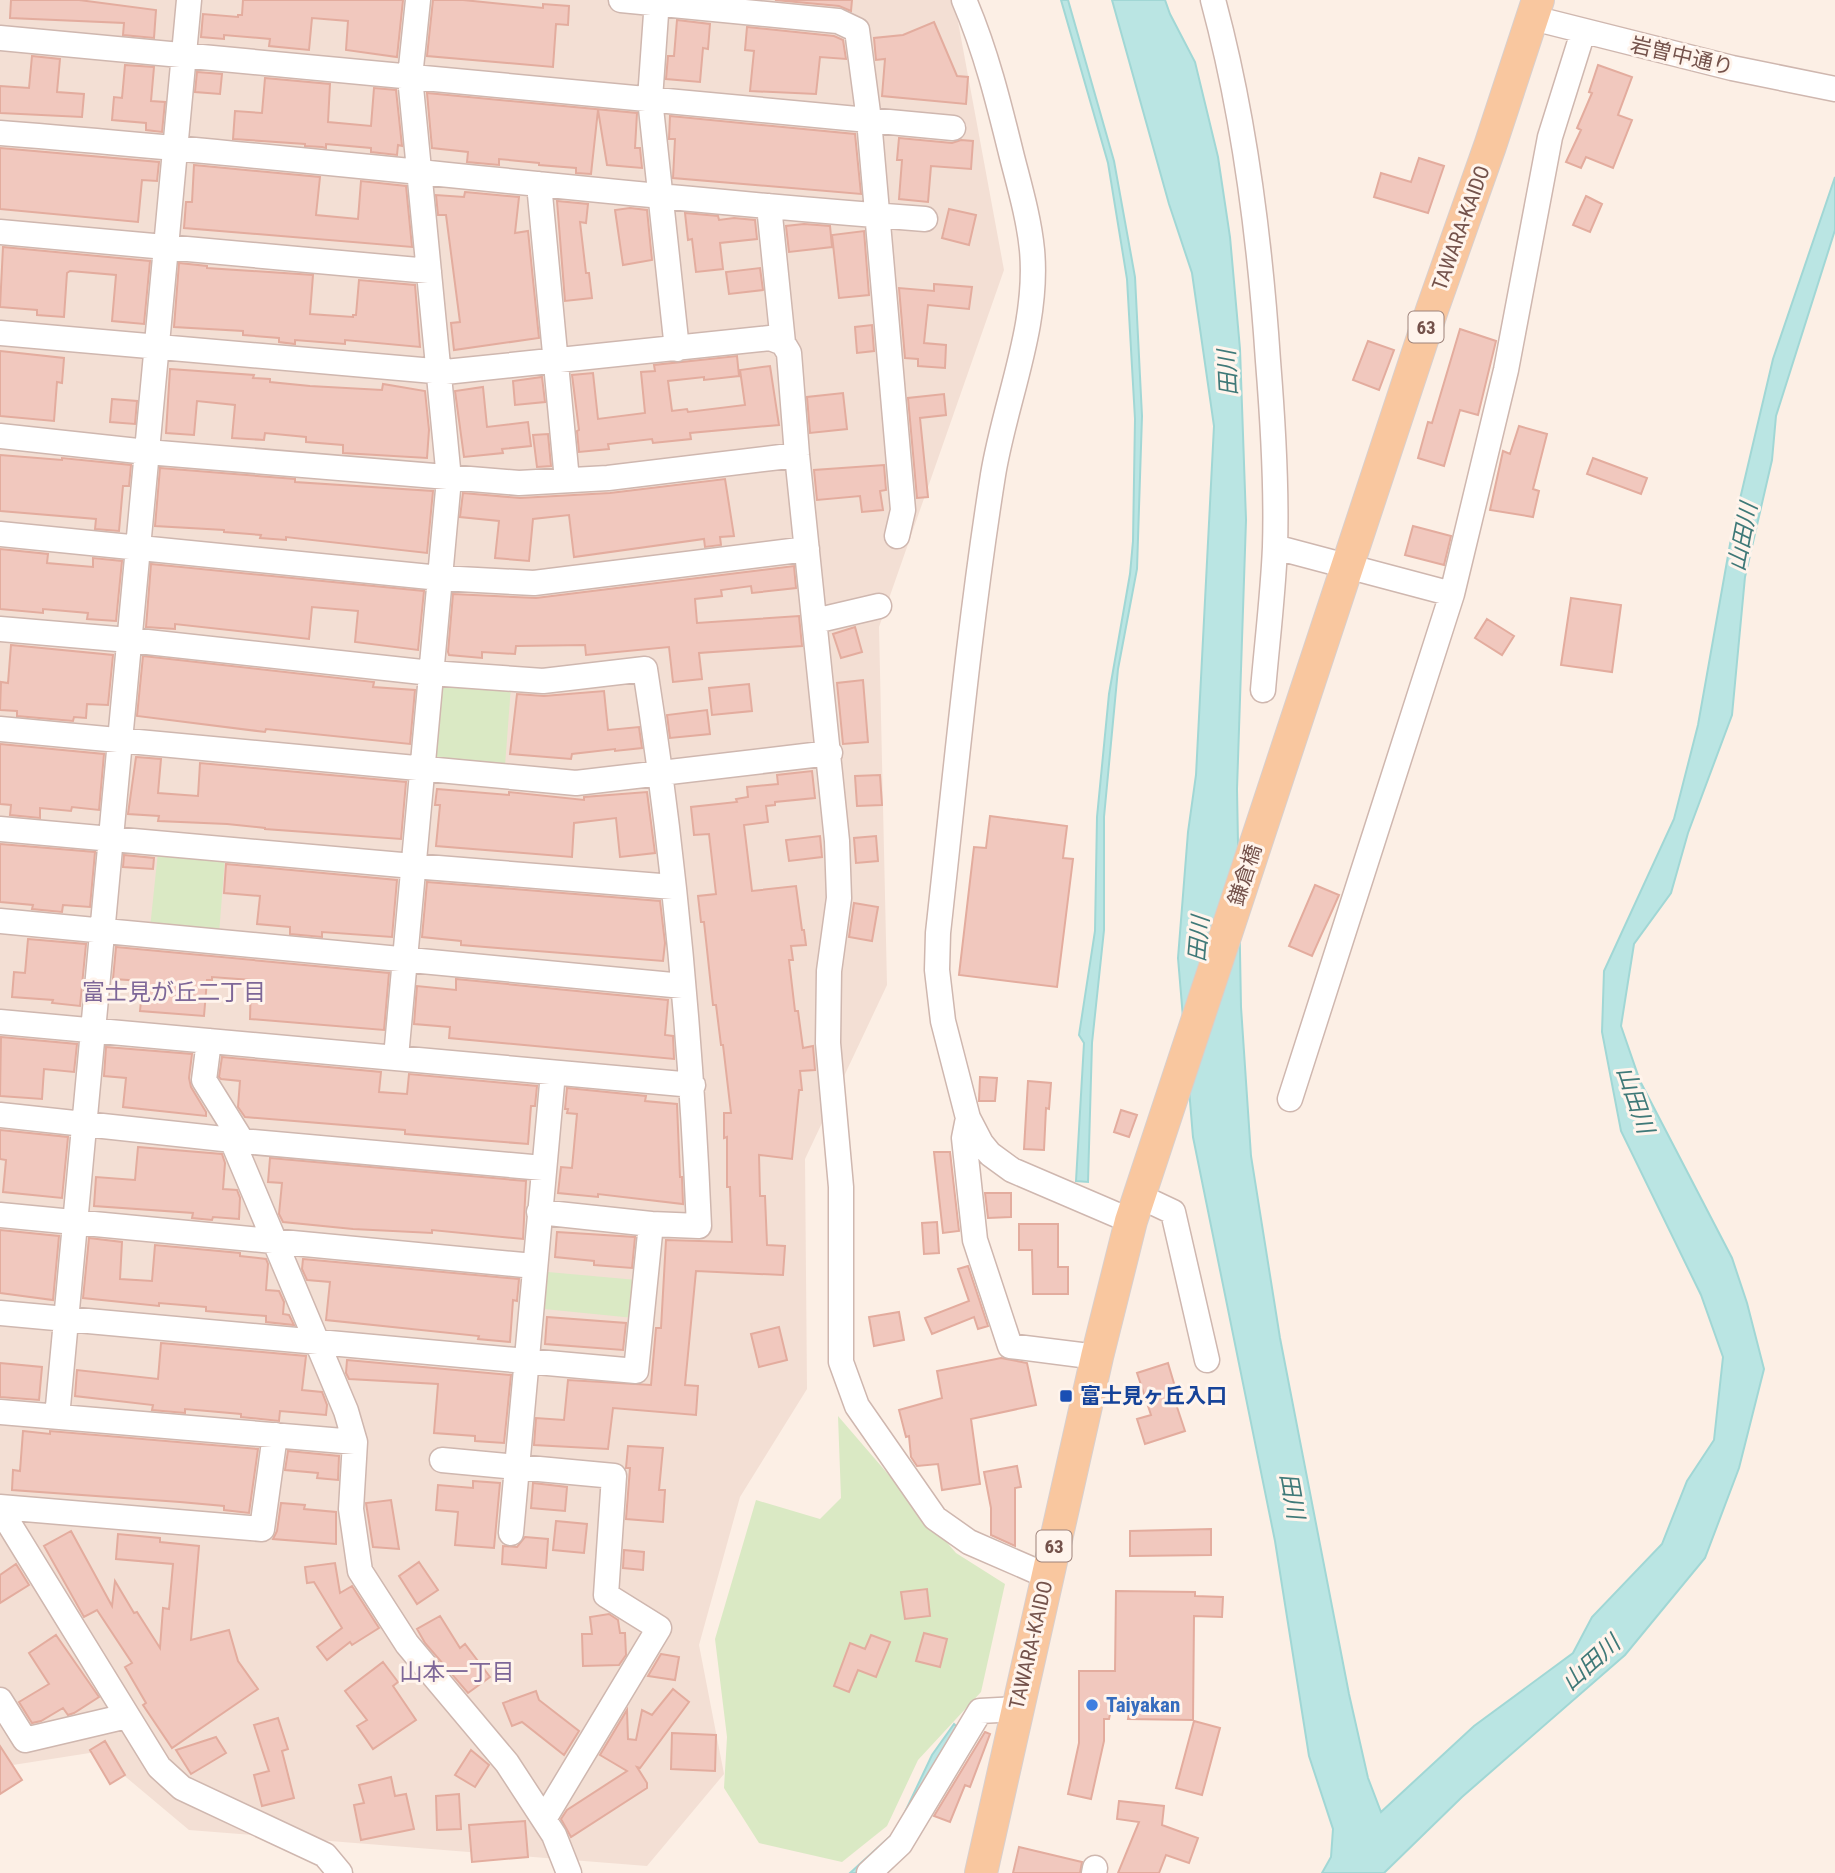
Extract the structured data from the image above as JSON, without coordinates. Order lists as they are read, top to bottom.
{
  "streets": {
    "main road": ["TAWARA-KAIDO", "63", "鎌倉橋"],
    "street": ["岩曽中通り"]
  },
  "crossings": [
    ["岩曽中通り", "TAWARA-KAIDO"],
    ["TAWARA-KAIDO", "鎌倉橋"]
  ],
  "districts": ["富士見が丘二丁目", "山本一丁目"],
  "water": ["田川", "山田川"],
  "places": {
    "transit": ["富士見ヶ丘入口"],
    "other": ["Taiyakan"]
  }
}
